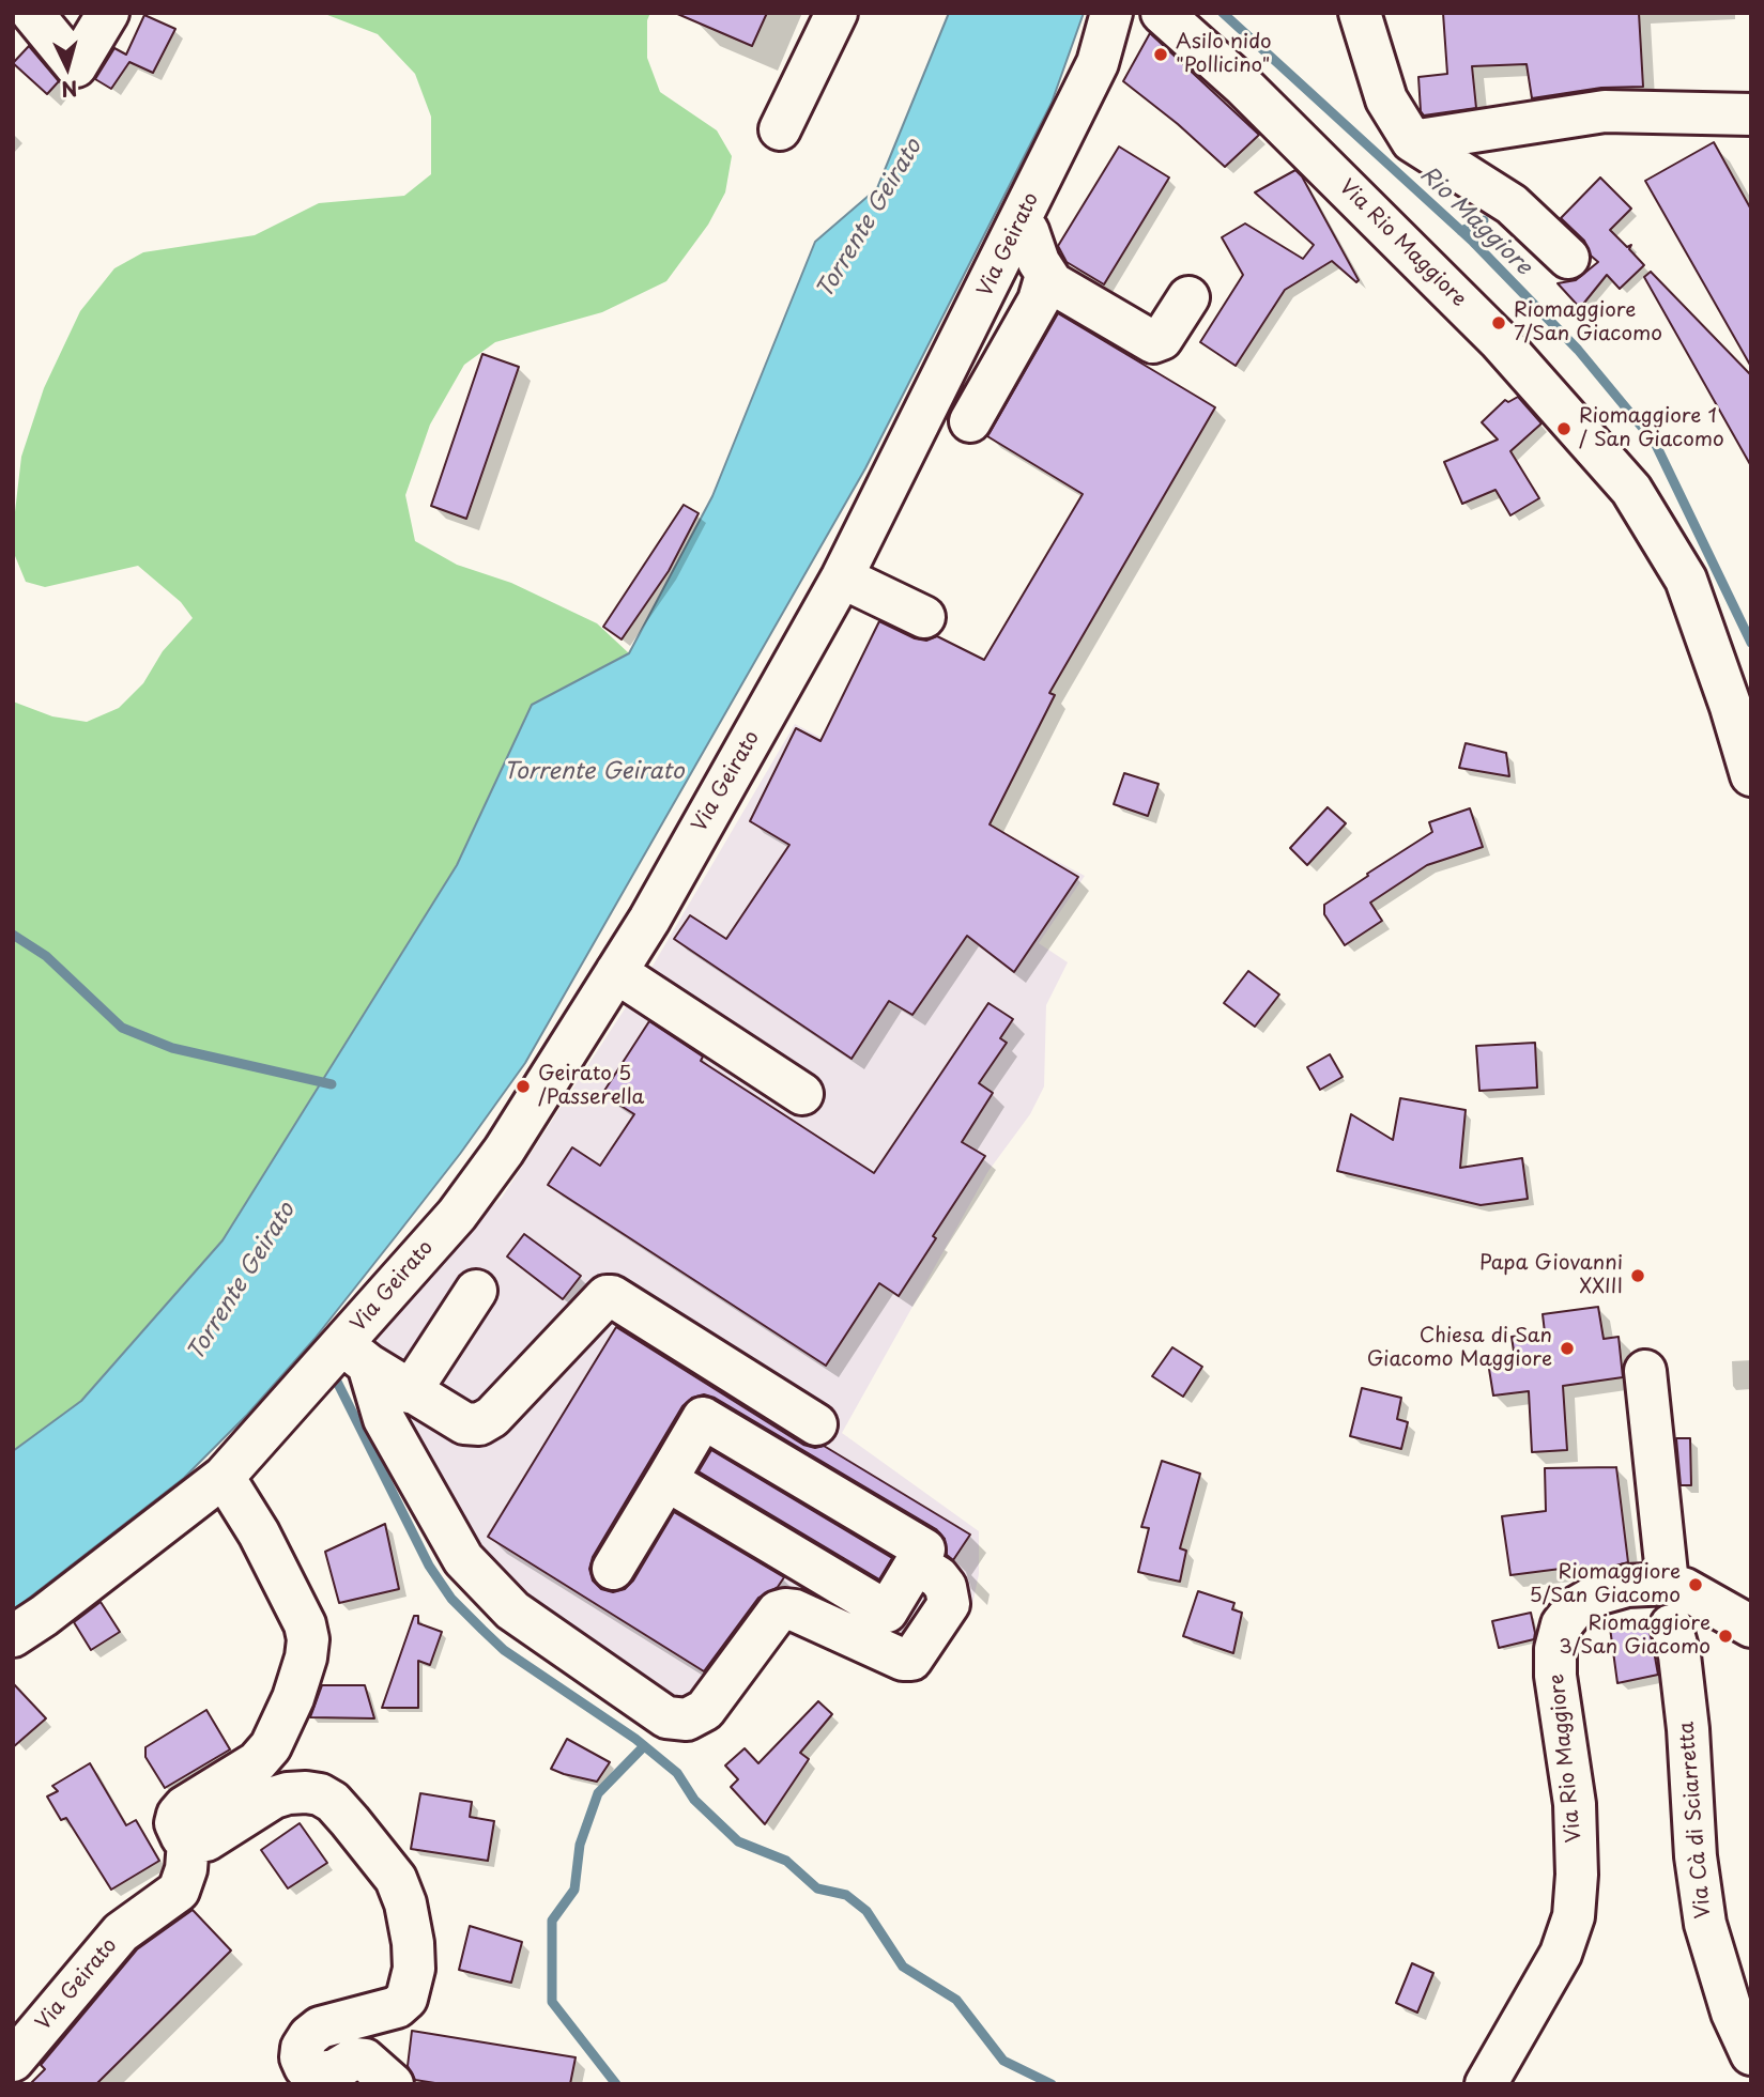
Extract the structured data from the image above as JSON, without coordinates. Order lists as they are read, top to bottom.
{
  "streets": {
    "street": ["Via Rio Maggiore", "Via Geirato", "Via Cà di Sciarretta"]
  },
  "water": ["Torrente Geirato", "Rio Maggiore"],
  "places": [
    "Asilo nido \"Pollicino\"",
    "Riomaggiore 7/San Giacomo",
    "Riomaggiore 1 / San Giacomo",
    "Geirato 5 /Passerella",
    "Papa Giovanni XXIII",
    "Chiesa di San Giacomo Maggiore",
    "Riomaggiore 5/San Giacomo",
    "Riomaggiore 3/San Giacomo"
  ],
  "north": "bottom"
}
